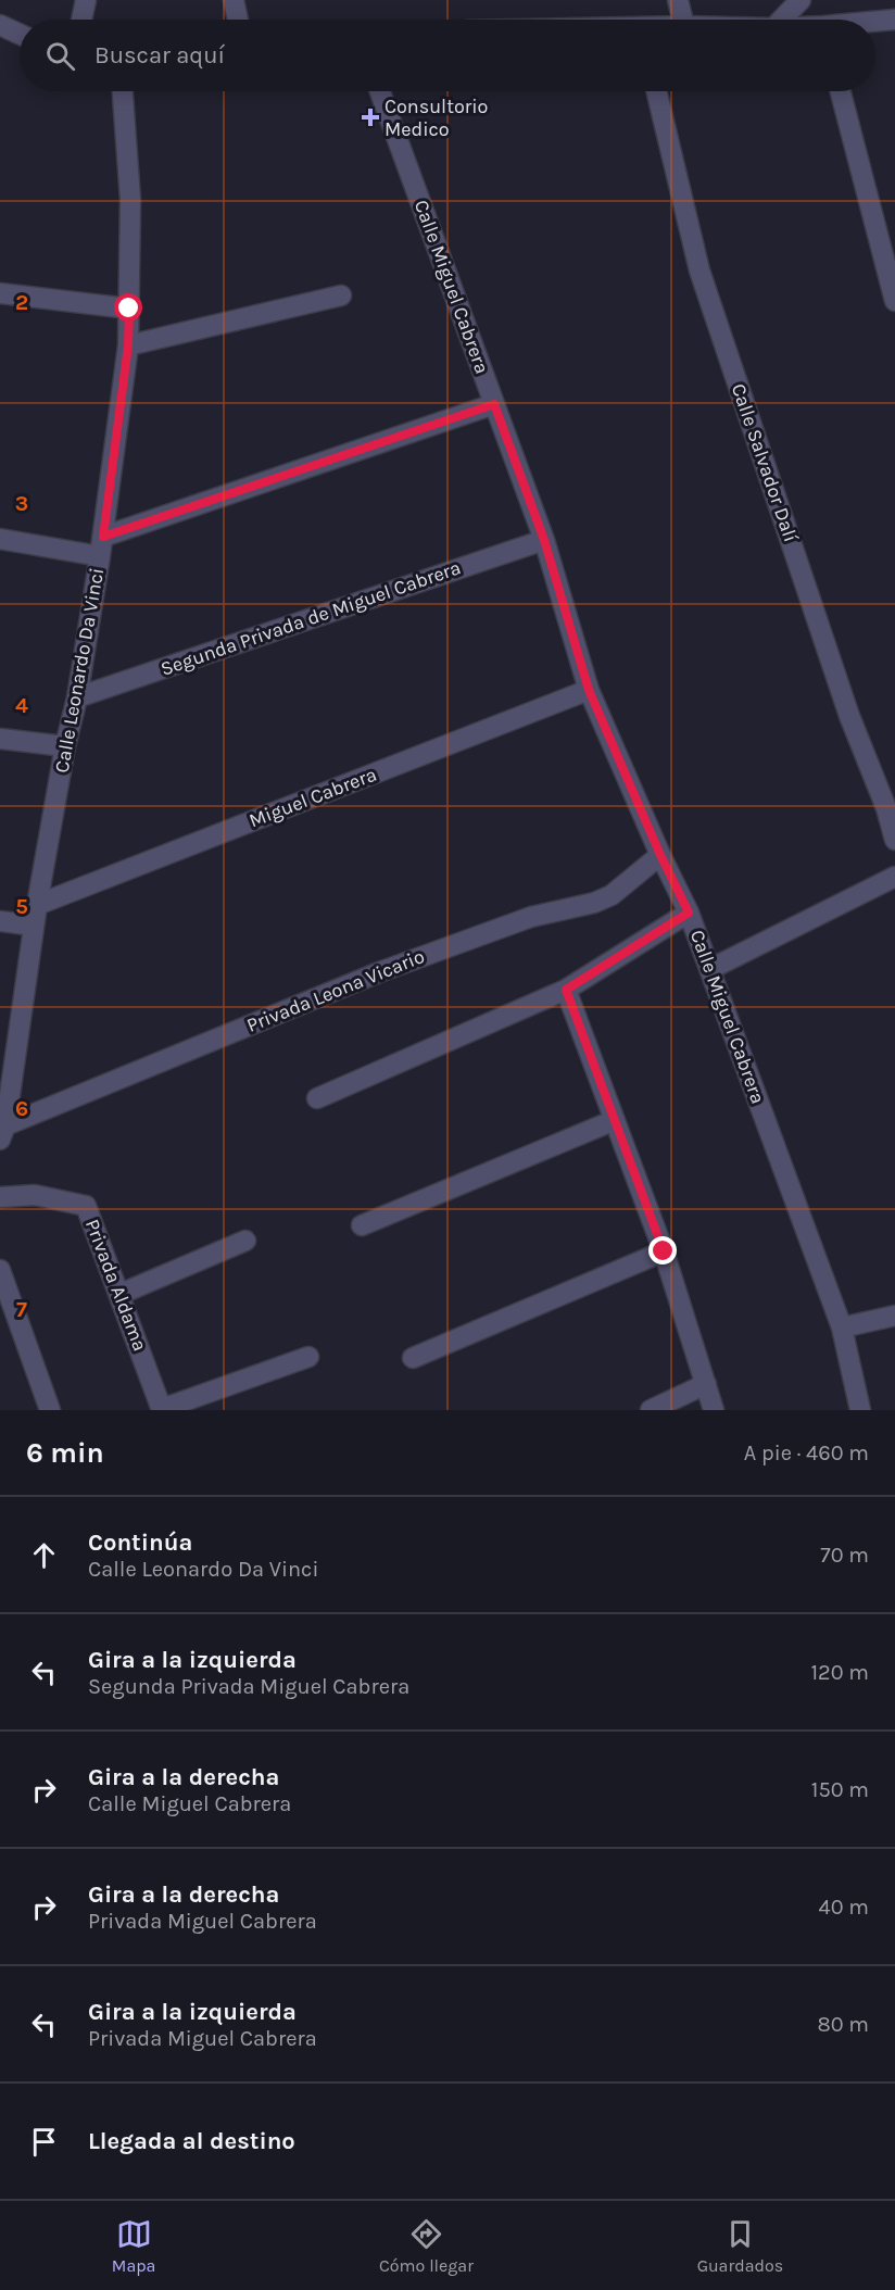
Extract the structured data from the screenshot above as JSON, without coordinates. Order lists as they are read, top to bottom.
{
  "streets": {
    "street": [
      "Calle Miguel Cabrera",
      "Calle Salvador Dalí",
      "Segunda Privada de Miguel Cabrera",
      "Calle Leonardo Da Vinci",
      "Miguel Cabrera",
      "Privada Leona Vicario",
      "Privada Aldama"
    ]
  },
  "crossings": [
    ["Calle Miguel Cabrera", "Segunda Privada de Miguel Cabrera"],
    ["Calle Miguel Cabrera", "Miguel Cabrera"],
    ["Calle Miguel Cabrera", "Privada Leona Vicario"],
    ["Segunda Privada de Miguel Cabrera", "Calle Leonardo Da Vinci"],
    ["Calle Leonardo Da Vinci", "Miguel Cabrera"],
    ["Calle Leonardo Da Vinci", "Privada Leona Vicario"]
  ],
  "places": {
    "health": ["Consultorio Medico"]
  },
  "page": {
    "search": "Buscar aquí",
    "heading": ["6 min", "A pie · 460 m"],
    "list": [
      ["Continúa", "Calle Leonardo Da Vinci", "70 m"],
      ["Gira a la izquierda", "Segunda Privada Miguel Cabrera", "120 m"],
      ["Gira a la derecha", "Calle Miguel Cabrera", "150 m"],
      ["Gira a la derecha", "Privada Miguel Cabrera", "40 m"],
      ["Gira a la izquierda", "Privada Miguel Cabrera", "80 m"],
      "Llegada al destino"
    ],
    "nav": ["Mapa", "Cómo llegar", "Guardados"]
  },
  "grid": {
    "rows": [
      "2",
      "3",
      "4",
      "5",
      "6",
      "7"
    ]
  }
}
